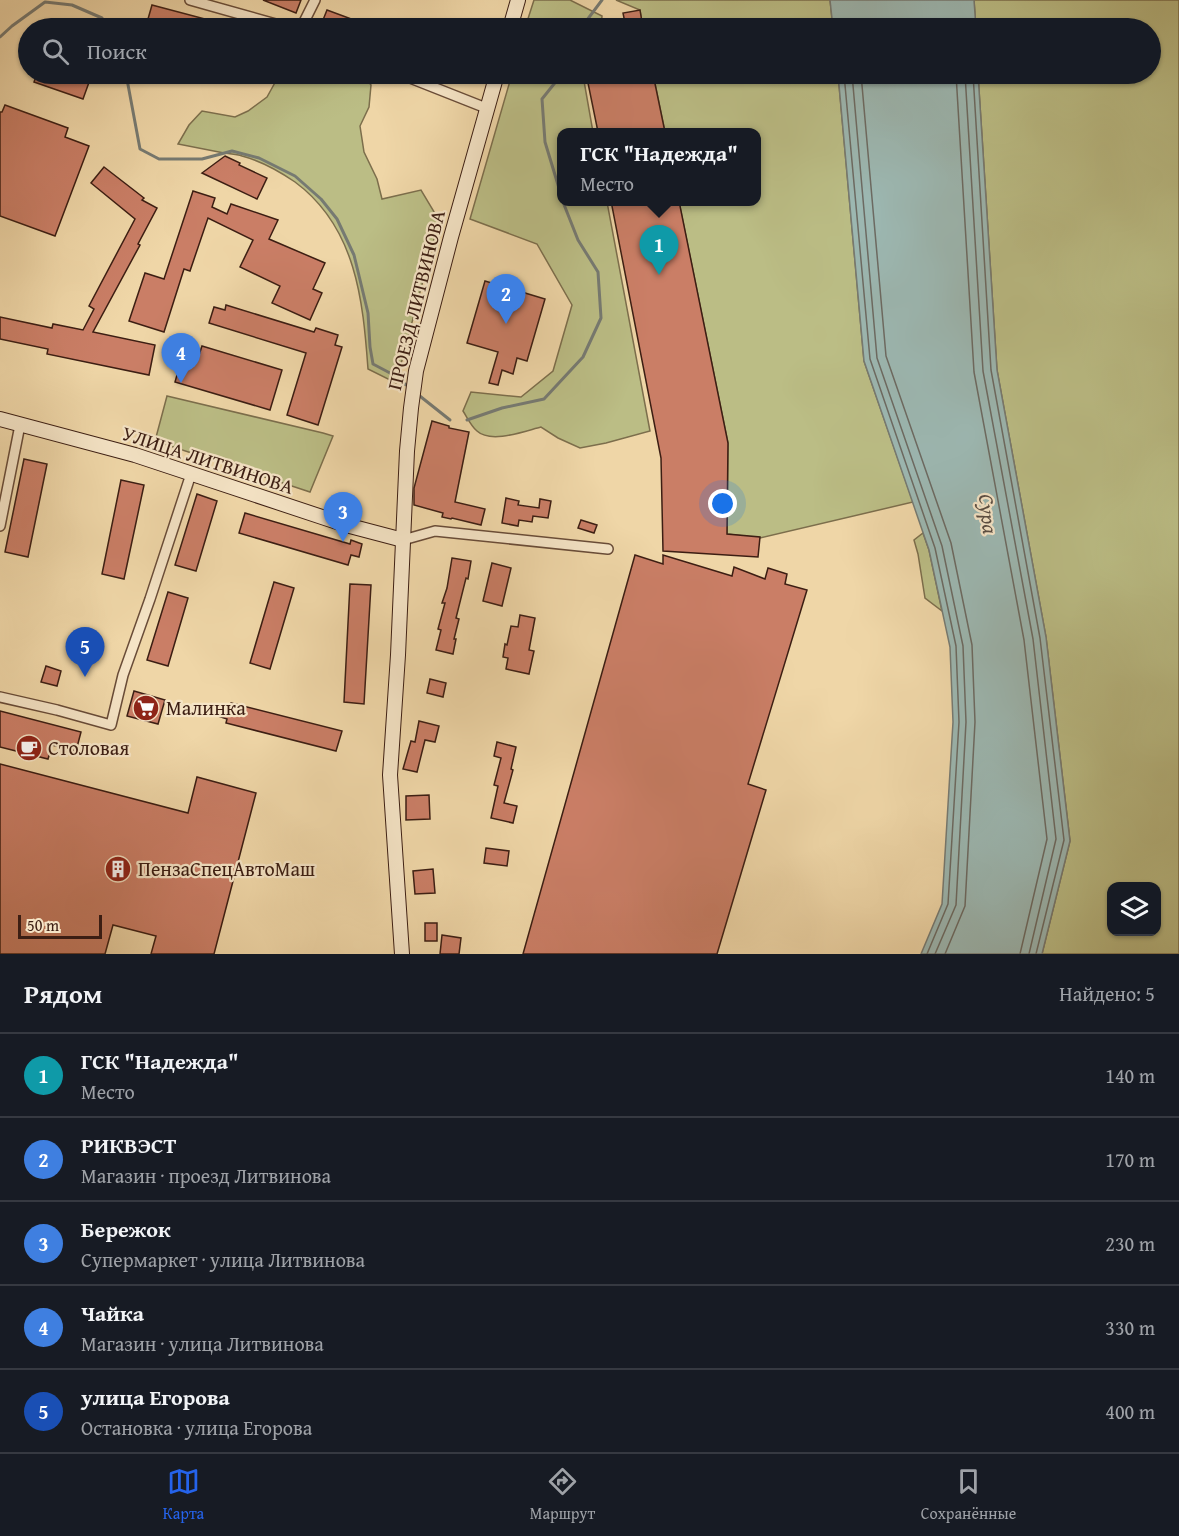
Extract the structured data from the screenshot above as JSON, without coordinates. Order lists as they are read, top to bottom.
{
  "streets": {
    "main road": ["ПРОЕЗД ЛИТВИНОВА", "УЛИЦА ЛИТВИНОВА"]
  },
  "crossings": [
    ["ПРОЕЗД ЛИТВИНОВА", "УЛИЦА ЛИТВИНОВА"]
  ],
  "water": ["Сура"],
  "places": {
    "supermarket": ["Малинка"],
    "cafe": ["Столовая"],
    "building": ["ПензаСпецАвтоМаш"]
  },
  "scale_bar": "50 m",
  "page": {
    "search": "Поиск",
    "popup": ["ГСК \"Надежда\"", "Место"],
    "pins": [
      "1",
      "2",
      "4",
      "3",
      "5"
    ],
    "scale": "50 m",
    "heading": ["Рядом", "Найдено: 5"],
    "list": [
      {
        "mark": "1",
        "name": "ГСК \"Надежда\"",
        "note": "Место",
        "value": "140 m"
      },
      {
        "mark": "2",
        "name": "РИКВЭСТ",
        "note": "Магазин · проезд Литвинова",
        "value": "170 m"
      },
      {
        "mark": "3",
        "name": "Бережок",
        "note": "Супермаркет · улица Литвинова",
        "value": "230 m"
      },
      {
        "mark": "4",
        "name": "Чайка",
        "note": "Магазин · улица Литвинова",
        "value": "330 m"
      },
      {
        "mark": "5",
        "name": "улица Егорова",
        "note": "Остановка · улица Егорова",
        "value": "400 m"
      }
    ],
    "nav": ["Карта", "Маршрут", "Сохранённые"]
  }
}
